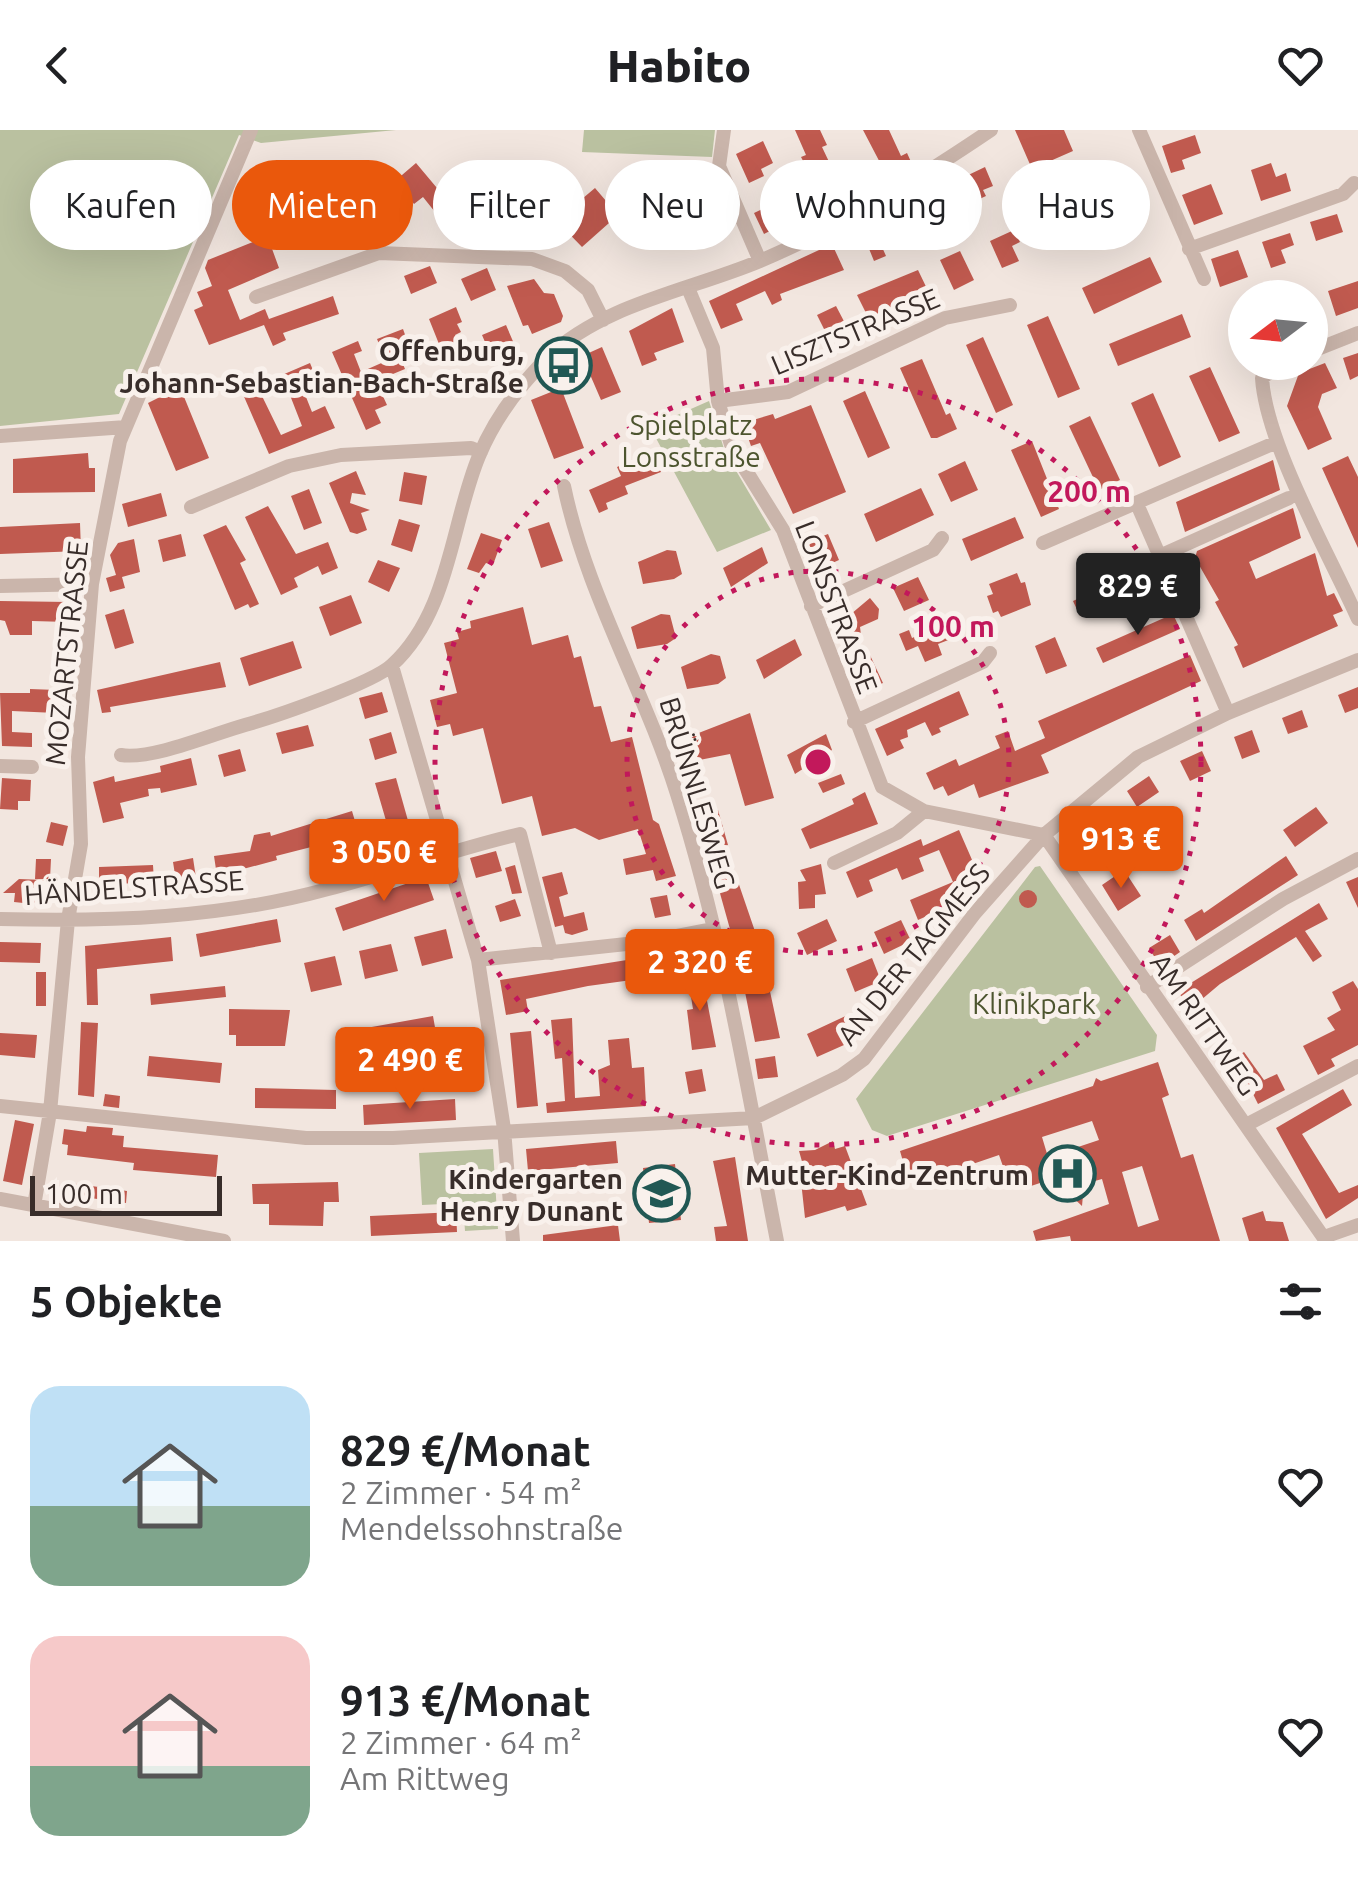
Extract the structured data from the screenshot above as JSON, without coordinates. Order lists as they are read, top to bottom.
{
  "streets": {
    "street": [
      "LISZTSTRASSE",
      "LONSSTRASSE",
      "MOZARTSTRASSE",
      "BRÜNNLESWEG",
      "HÄNDELSTRASSE",
      "AN DER TAGMESS",
      "AM RITTWEG"
    ]
  },
  "crossings": [
    ["LISZTSTRASSE", "LONSSTRASSE"],
    ["LONSSTRASSE", "AN DER TAGMESS"],
    ["LONSSTRASSE", "AM RITTWEG"],
    ["MOZARTSTRASSE", "HÄNDELSTRASSE"],
    ["BRÜNNLESWEG", "AN DER TAGMESS"],
    ["AN DER TAGMESS", "AM RITTWEG"]
  ],
  "parks": ["Spielplatz Lonsstraße", "Klinikpark"],
  "places": {
    "bus stop": ["Offenburg, Johann-Sebastian-Bach-Straße"],
    "hospital": ["Mutter-Kind-Zentrum"],
    "school or university": ["Kindergarten Henry Dunant"]
  },
  "scale_bar": "100 m",
  "north": "left",
  "page": {
    "header": "Habito",
    "chip": [
      "Kaufen",
      "Mieten",
      "Filter",
      "Neu",
      "Wohnung",
      "Haus"
    ],
    "price": [
      "829 €",
      "913 €",
      "3 050 €",
      "2 320 €",
      "2 490 €"
    ],
    "scale": "100 m",
    "heading": "5 Objekte",
    "list": [
      {
        "name": "829 €/Monat",
        "note": "2 Zimmer · 54 m² · Mendelssohnstraße"
      },
      {
        "name": "913 €/Monat",
        "note": "2 Zimmer · 64 m² · Am Rittweg"
      }
    ]
  },
  "rings": ["200 m", "100 m"]
}
